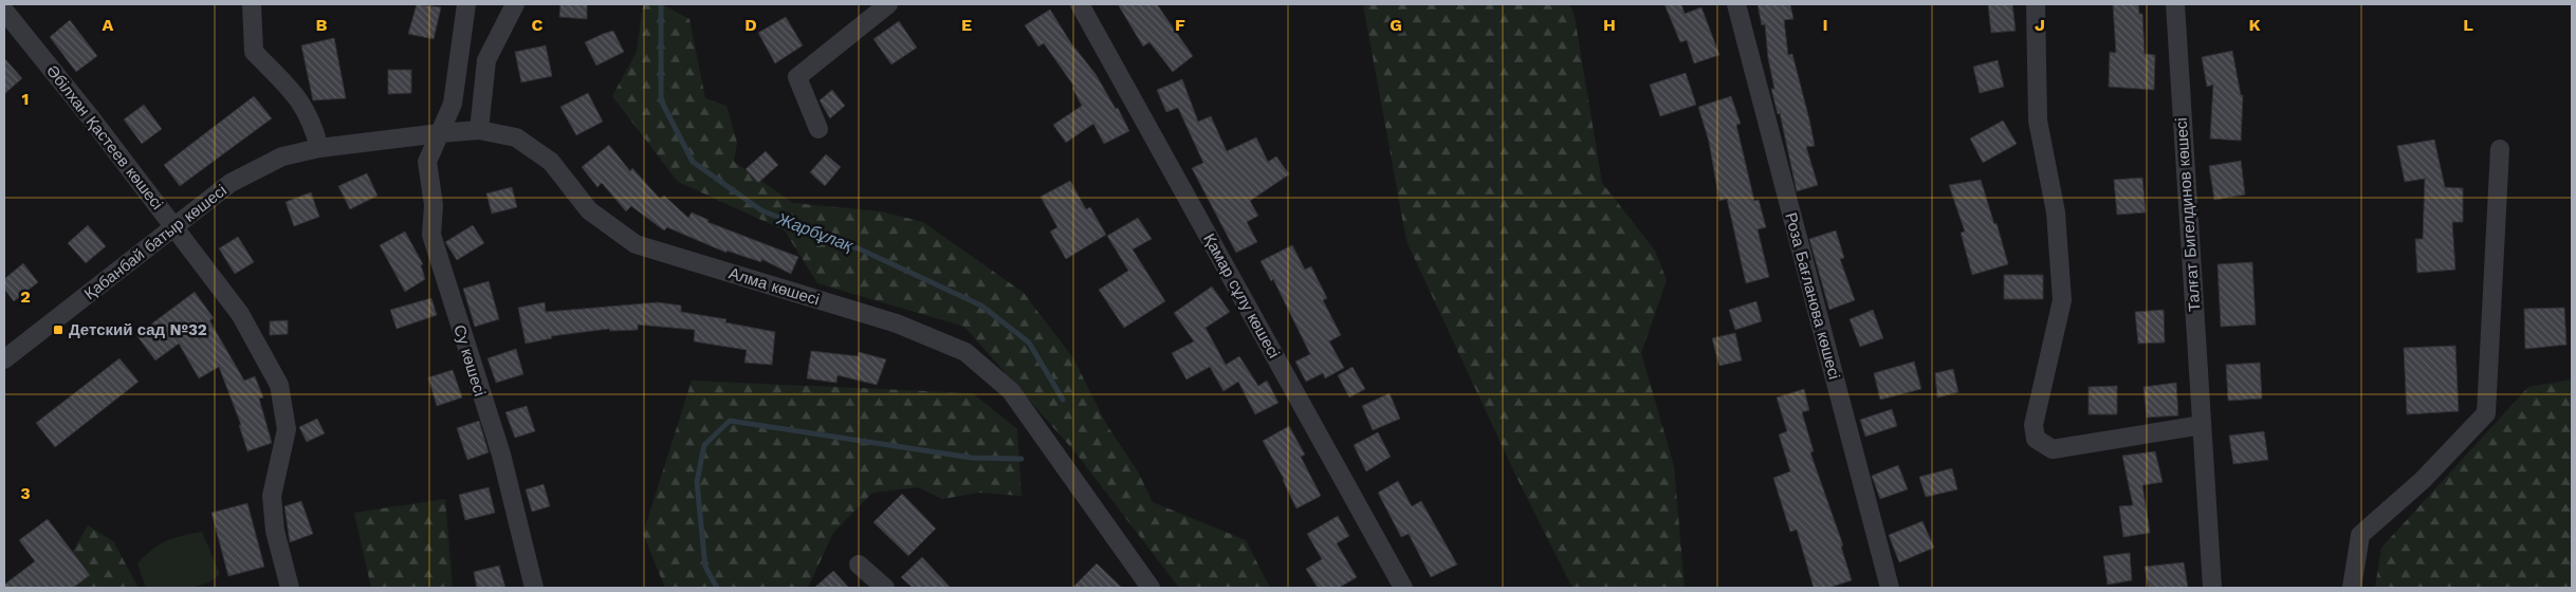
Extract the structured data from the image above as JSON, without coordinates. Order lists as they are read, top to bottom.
{
  "streets": {
    "street": [
      "Әбілхан Қастеев көшесі",
      "Талғат Бигелдинов көшесі",
      "Қабанбай батыр көшесі",
      "Алма көшесі",
      "Қамар сұлу көшесі",
      "Роза Бағланова көшесі",
      "Су көшесі"
    ]
  },
  "crossings": [
    ["Әбілхан Қастеев көшесі", "Қабанбай батыр көшесі"],
    ["Қабанбай батыр көшесі", "Алма көшесі"],
    ["Алма көшесі", "Су көшесі"]
  ],
  "water": ["Жарбұлақ"],
  "places": {
    "transit": ["Детский сад №32"]
  },
  "grid": {
    "columns": [
      "A",
      "B",
      "C",
      "D",
      "E",
      "F",
      "G",
      "H",
      "I",
      "J",
      "K",
      "L"
    ],
    "rows": ["1", "2", "3"]
  }
}
